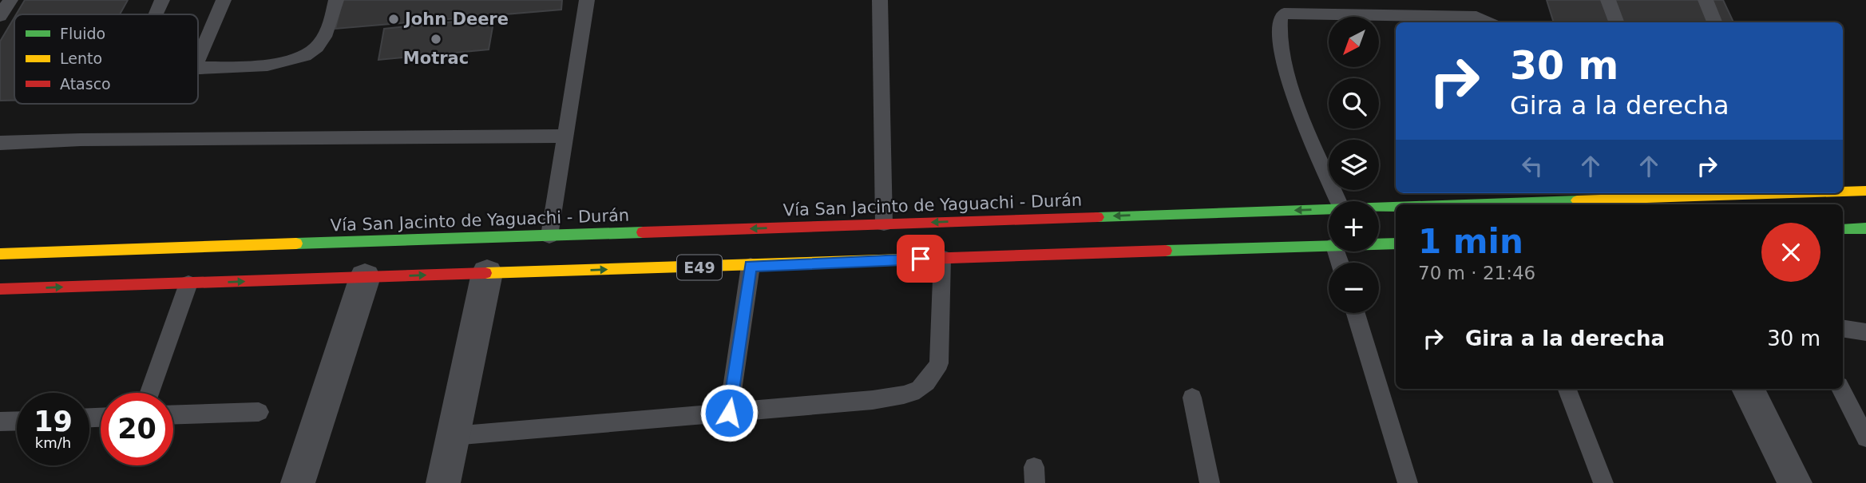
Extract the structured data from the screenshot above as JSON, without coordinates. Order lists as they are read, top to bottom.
{
  "streets": {
    "main road": ["Vía San Jacinto de Yaguachi - Durán", "E49"]
  },
  "places": ["John Deere", "Motrac"],
  "legend": ["Fluido", "Lento", "Atasco"],
  "north": "bottom left",
  "page": {
    "map_buttons": ["+", "−"],
    "turn": ["30 m", "Gira a la derecha"],
    "heading": ["1 min", "70 m · 21:46"],
    "list": [
      {
        "name": "Gira a la derecha",
        "value": "30 m"
      }
    ],
    "speed": "19 km/h",
    "limit": "20"
  }
}
